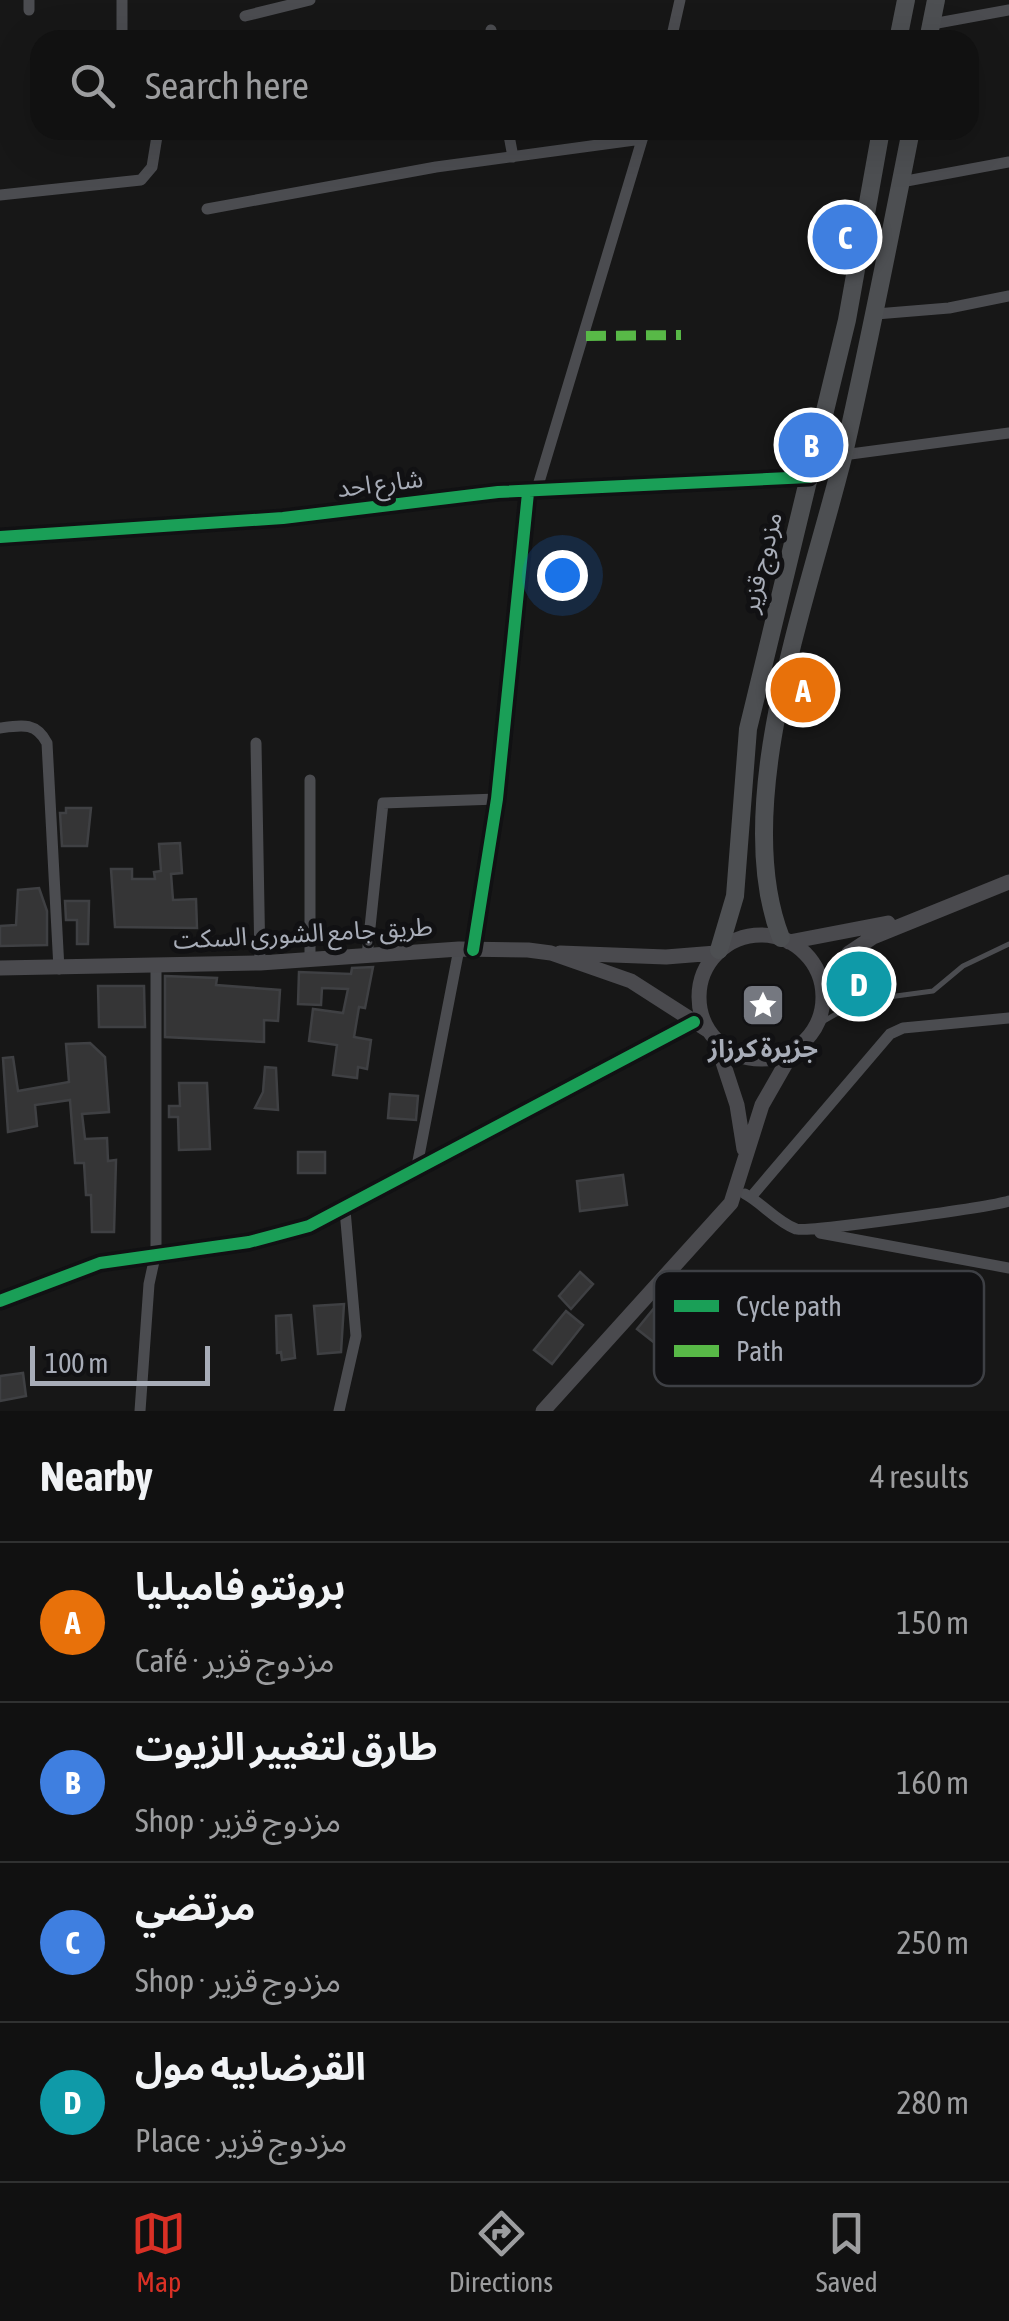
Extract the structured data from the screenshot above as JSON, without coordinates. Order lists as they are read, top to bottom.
{
  "streets": {
    "main road": ["شارع احد", "مزدوج قزير", "طريق جامع الشورى السكت"]
  },
  "crossings": [
    ["شارع احد", "مزدوج قزير"],
    ["مزدوج قزير", "طريق جامع الشورى السكت"]
  ],
  "places": {
    "place": ["جزيرة كرزاز"]
  },
  "legend": ["Cycle path", "Path"],
  "scale_bar": "100 m",
  "page": {
    "search": "Search here",
    "pins": [
      "C",
      "B",
      "A",
      "D"
    ],
    "scale": "100 m",
    "heading": ["Nearby", "4 results"],
    "list": [
      {
        "mark": "A",
        "name": "برونتو فاميليا",
        "note": "Café · مزدوج قزير",
        "value": "150 m"
      },
      {
        "mark": "B",
        "name": "طارق لتغيير الزيوت",
        "note": "Shop · مزدوج قزير",
        "value": "160 m"
      },
      {
        "mark": "C",
        "name": "مرتضي",
        "note": "Shop · مزدوج قزير",
        "value": "250 m"
      },
      {
        "mark": "D",
        "name": "القرضابيه مول",
        "note": "Place · مزدوج قزير",
        "value": "280 m"
      }
    ],
    "nav": ["Map", "Directions", "Saved"]
  }
}
